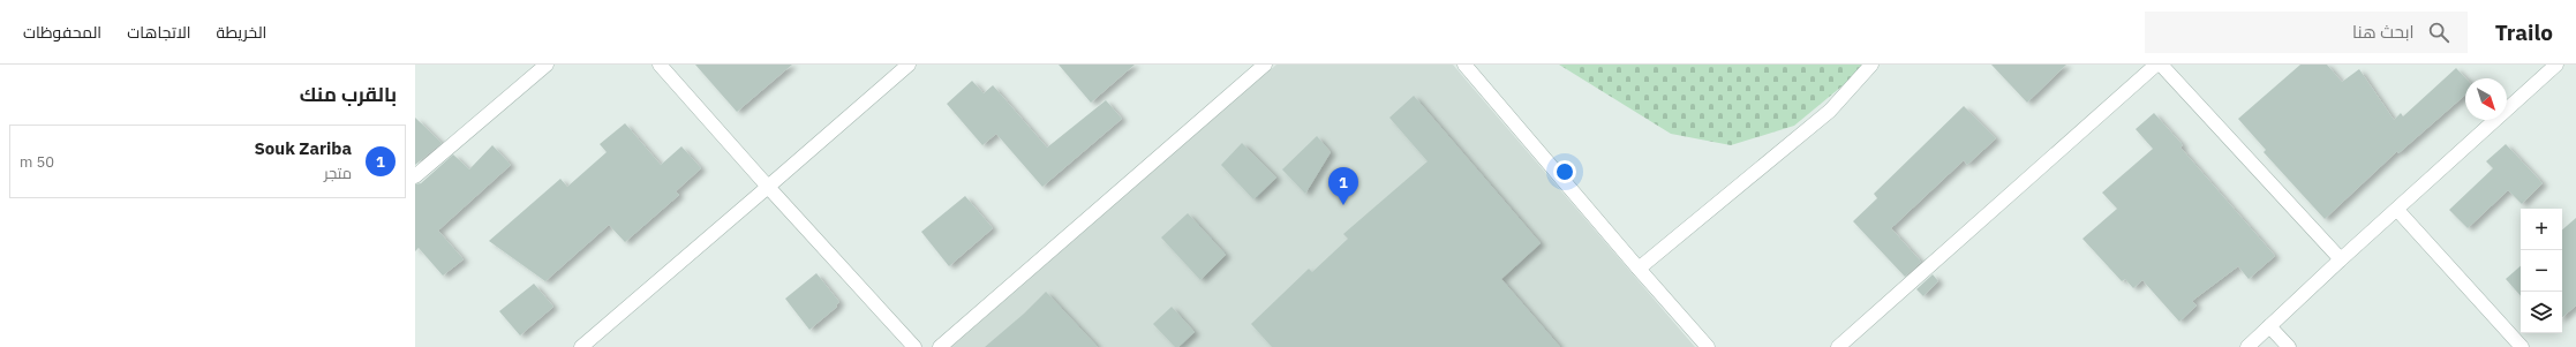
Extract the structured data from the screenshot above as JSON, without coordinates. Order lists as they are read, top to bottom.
{
  "north": "bottom right",
  "page": {
    "header": "Trailo",
    "search": "ابحث هنا",
    "nav": ["الخريطة", "الاتجاهات", "المحفوظات"],
    "heading": "بالقرب منك",
    "list": [
      {
        "mark": "1",
        "name": "Souk Zariba",
        "note": "متجر",
        "value": "50 m"
      }
    ],
    "pins": "1",
    "map_buttons": ["+", "−"]
  }
}
